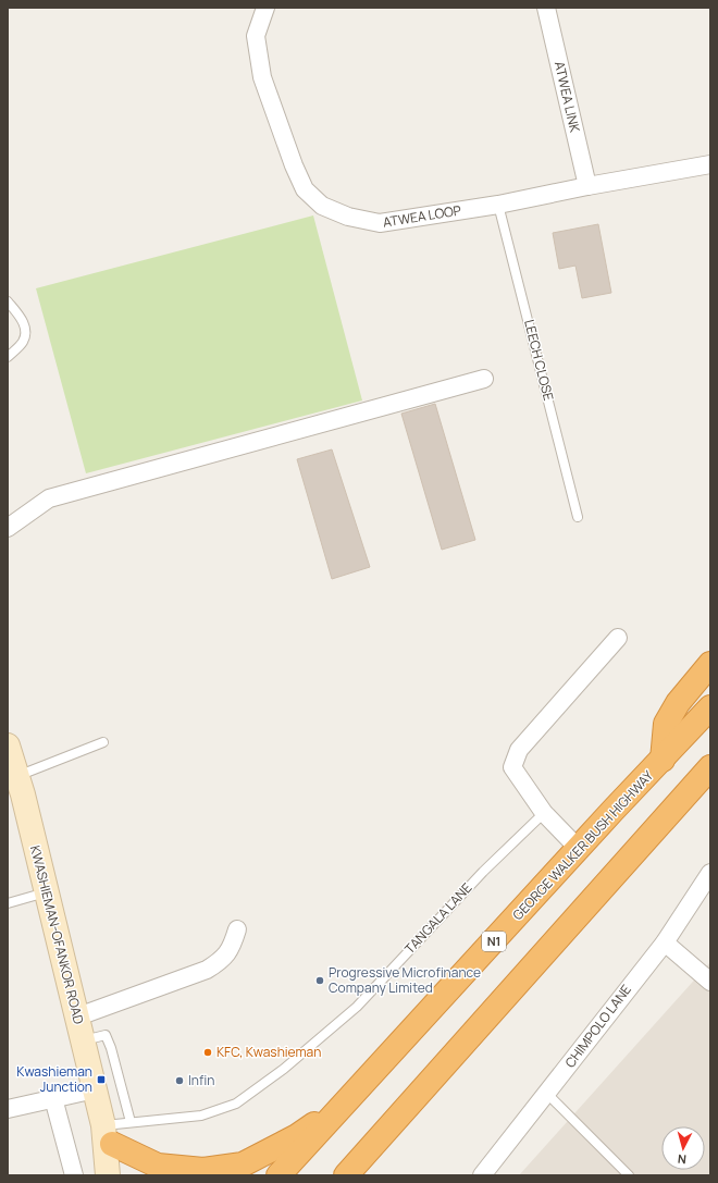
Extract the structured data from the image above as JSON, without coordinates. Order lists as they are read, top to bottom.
{
  "streets": {
    "highway": ["GEORGE WALKER BUSH HIGHWAY", "N1"],
    "main road": ["KWASHIEMAN-OFANKOR ROAD"],
    "street": ["ATWEA LINK", "ATWEA LOOP", "CHIMPOLO LANE"],
    "lane": ["LEECH CLOSE", "TANGALA LANE"]
  },
  "crossings": [
    ["ATWEA LINK", "ATWEA LOOP"],
    ["ATWEA LOOP", "LEECH CLOSE"],
    ["TANGALA LANE", "KWASHIEMAN-OFANKOR ROAD"]
  ],
  "places": {
    "other": ["Progressive Microfinance Company Limited", "KFC, Kwashieman", "Infin"],
    "transit": ["Kwashieman Junction"]
  },
  "north": "bottom"
}
